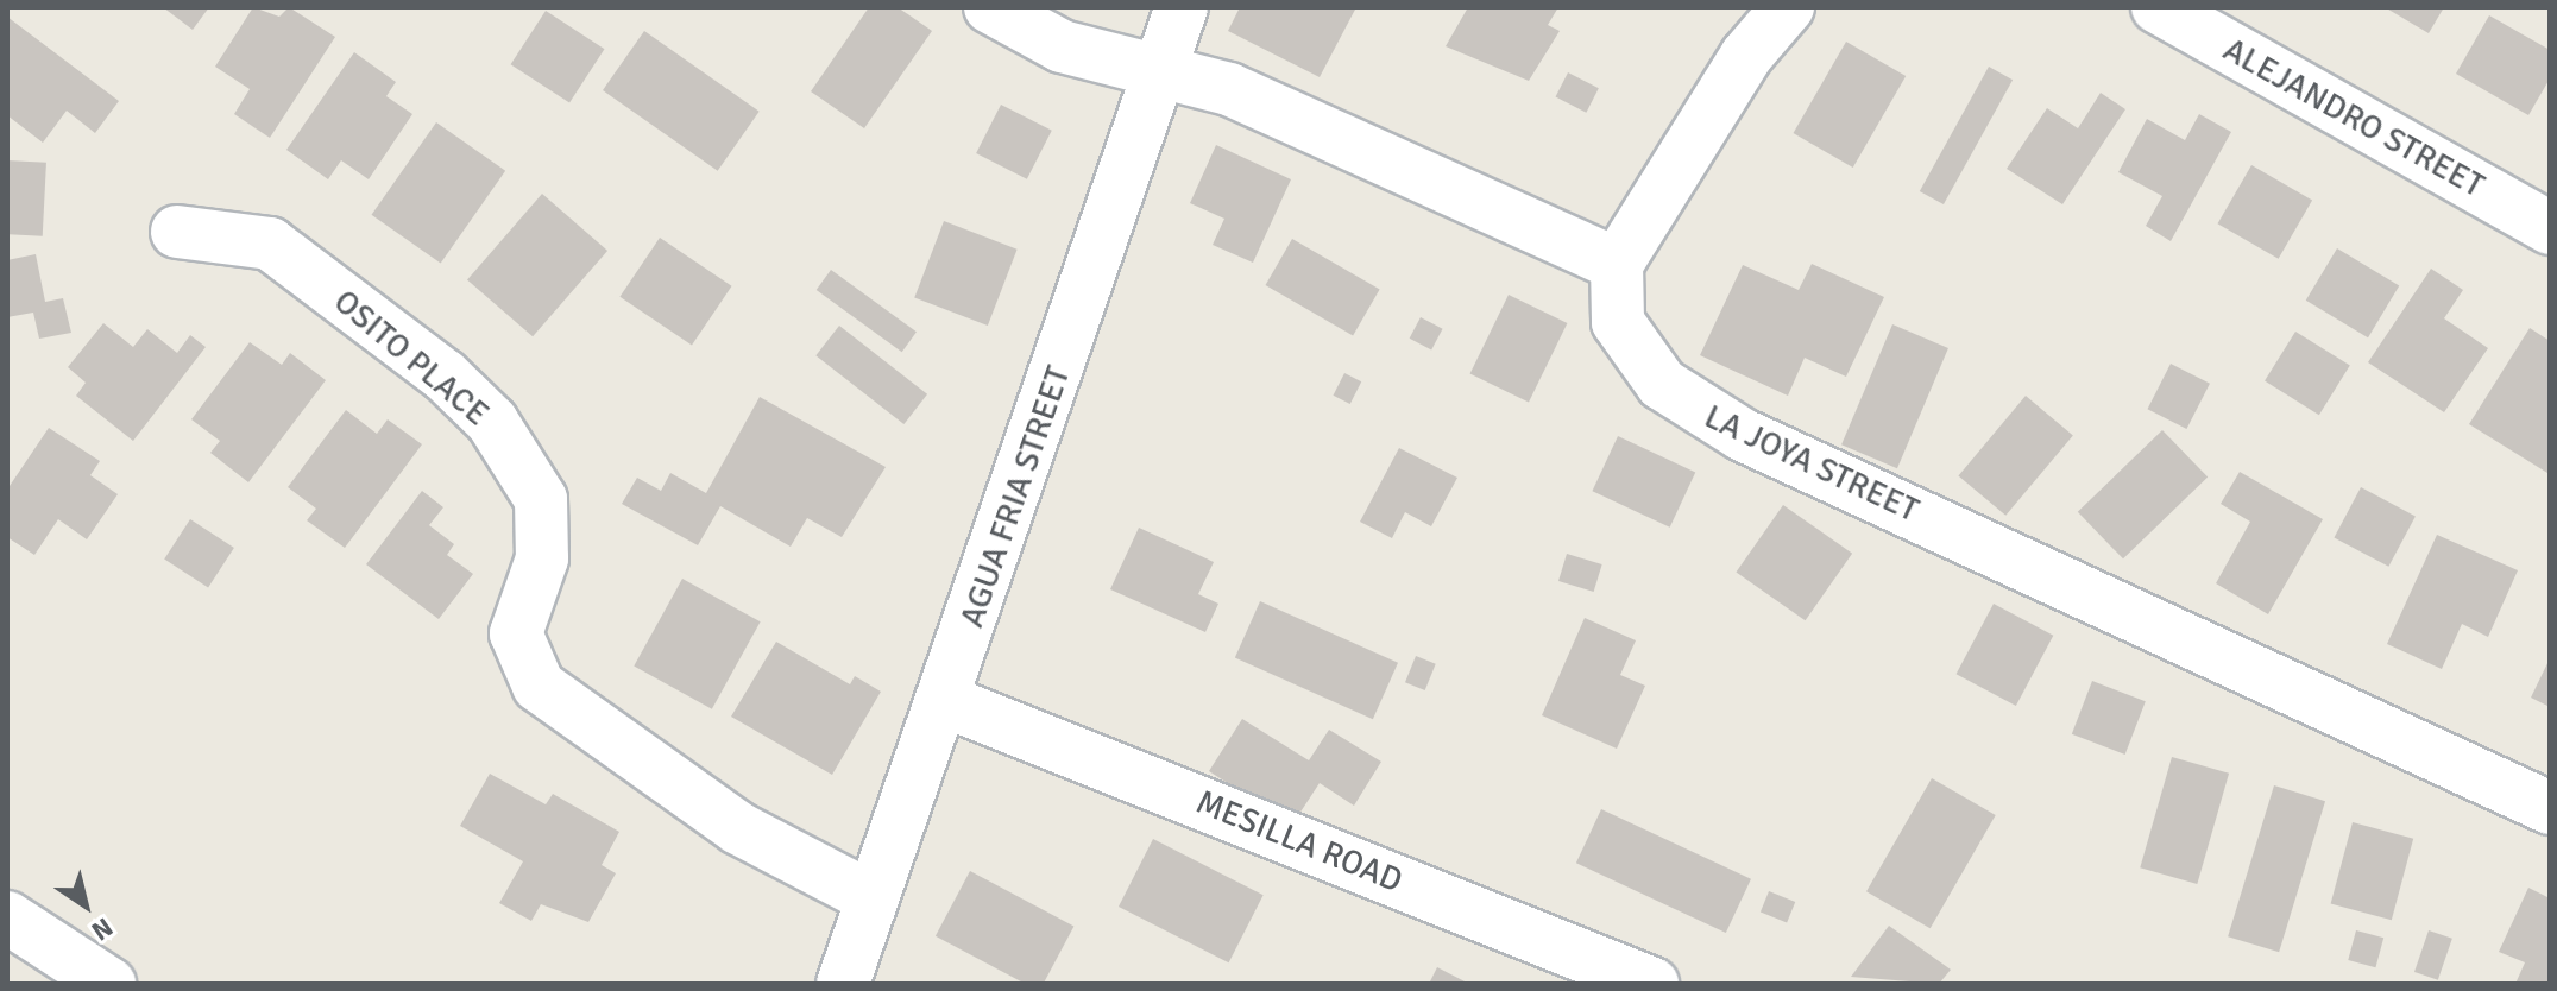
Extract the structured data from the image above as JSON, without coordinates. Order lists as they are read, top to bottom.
{
  "streets": {
    "street": [
      "ALEJANDRO STREET",
      "OSITO PLACE",
      "LA JOYA STREET",
      "AGUA FRIA STREET",
      "MESILLA ROAD"
    ]
  },
  "crossings": [
    ["OSITO PLACE", "AGUA FRIA STREET"],
    ["AGUA FRIA STREET", "MESILLA ROAD"]
  ],
  "north": "bottom right"
}
